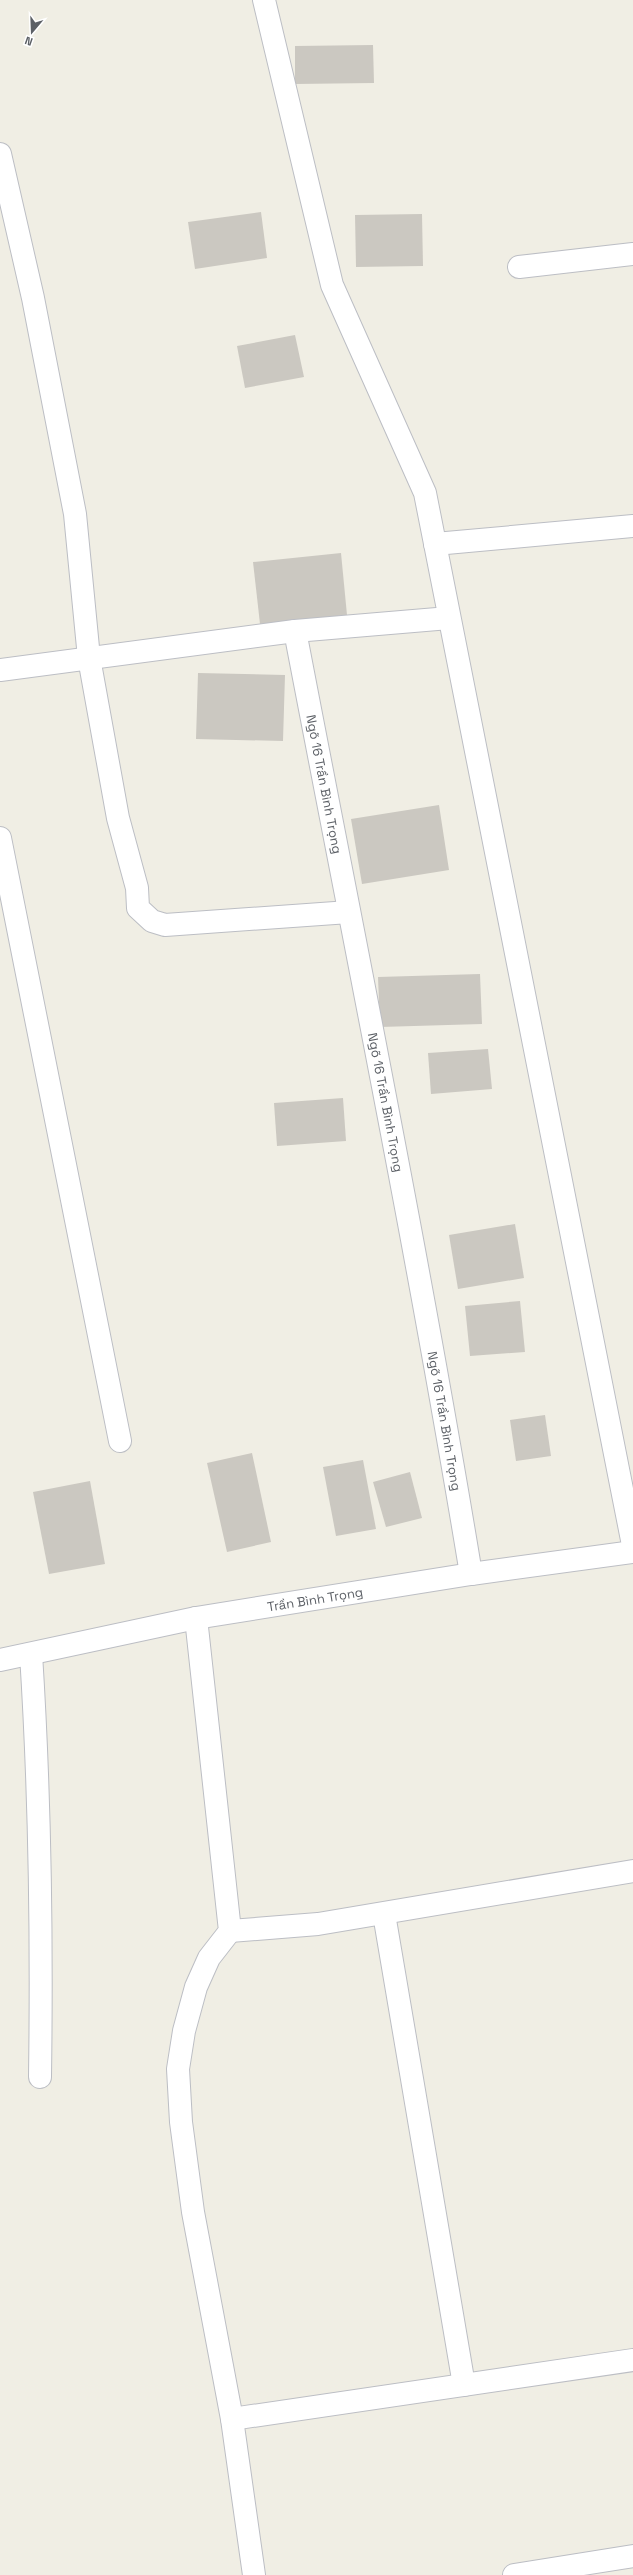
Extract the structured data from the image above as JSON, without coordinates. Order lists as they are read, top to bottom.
{
  "streets": {
    "street": ["Ngõ 16 Trần Bình Trọng", "Trần Bình Trọng"]
  },
  "crossings": [
    ["Ngõ 16 Trần Bình Trọng", "Trần Bình Trọng"]
  ],
  "north": "bottom"
}
